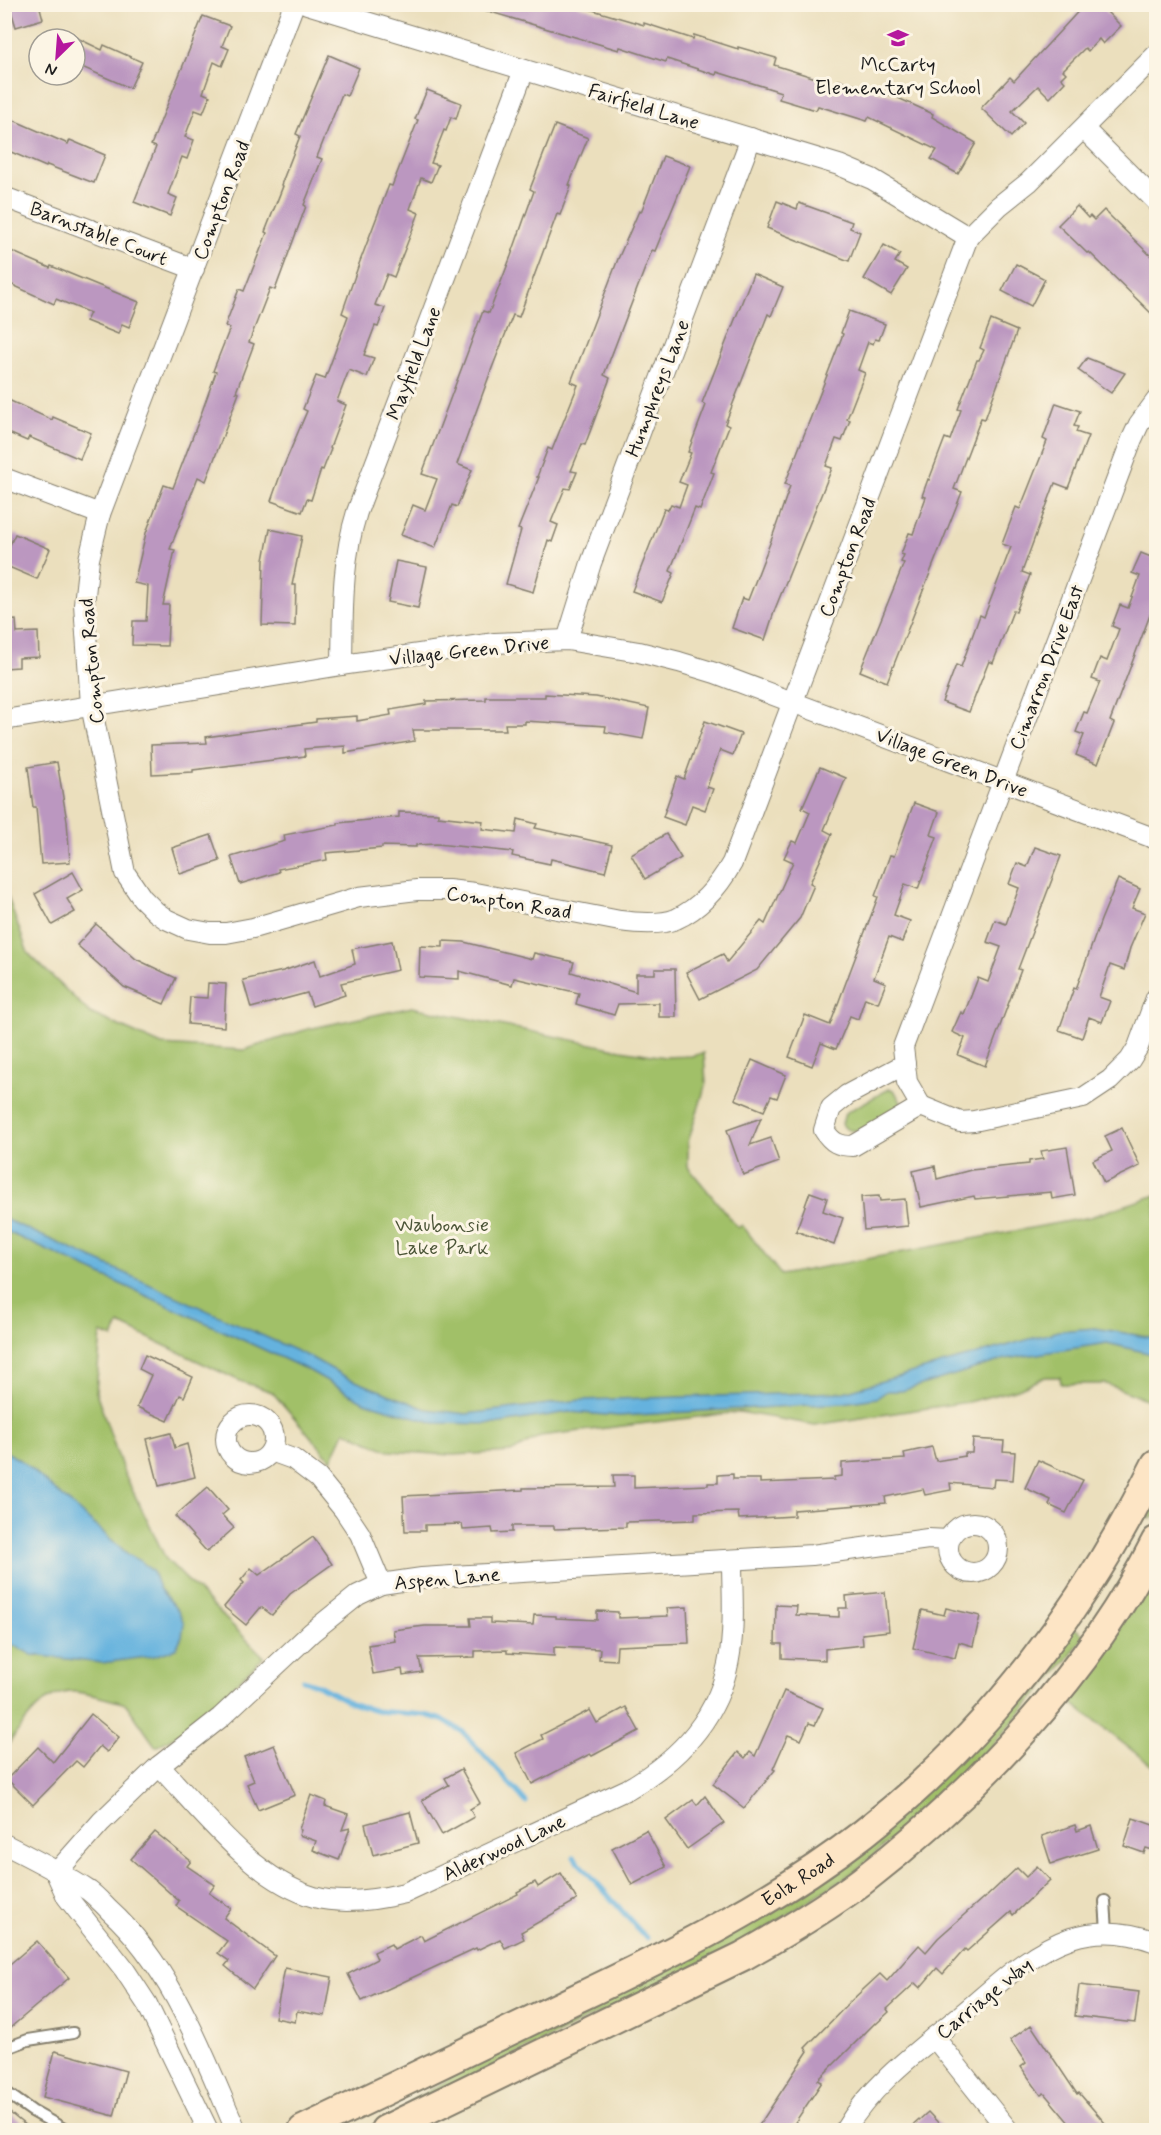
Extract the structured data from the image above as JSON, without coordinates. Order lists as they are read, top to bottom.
{
  "streets": {
    "main road": ["Eola Road"],
    "street": [
      "Fairfield Lane",
      "Compton Road",
      "Barnstable Court",
      "Mayfield Lane",
      "Humphreys Lane",
      "Village Green Drive",
      "Cimarron Drive East",
      "Aspen Lane",
      "Alderwood Lane",
      "Carriage Way"
    ]
  },
  "crossings": [
    ["Fairfield Lane", "Compton Road"],
    ["Fairfield Lane", "Mayfield Lane"],
    ["Fairfield Lane", "Humphreys Lane"],
    ["Compton Road", "Barnstable Court"],
    ["Compton Road", "Village Green Drive"],
    ["Mayfield Lane", "Village Green Drive"],
    ["Humphreys Lane", "Village Green Drive"],
    ["Village Green Drive", "Cimarron Drive East"],
    ["Aspen Lane", "Alderwood Lane"]
  ],
  "parks": ["Waubonsie Lake Park"],
  "places": {
    "school or university": ["McCarty Elementary School"]
  },
  "north": "bottom left"
}
